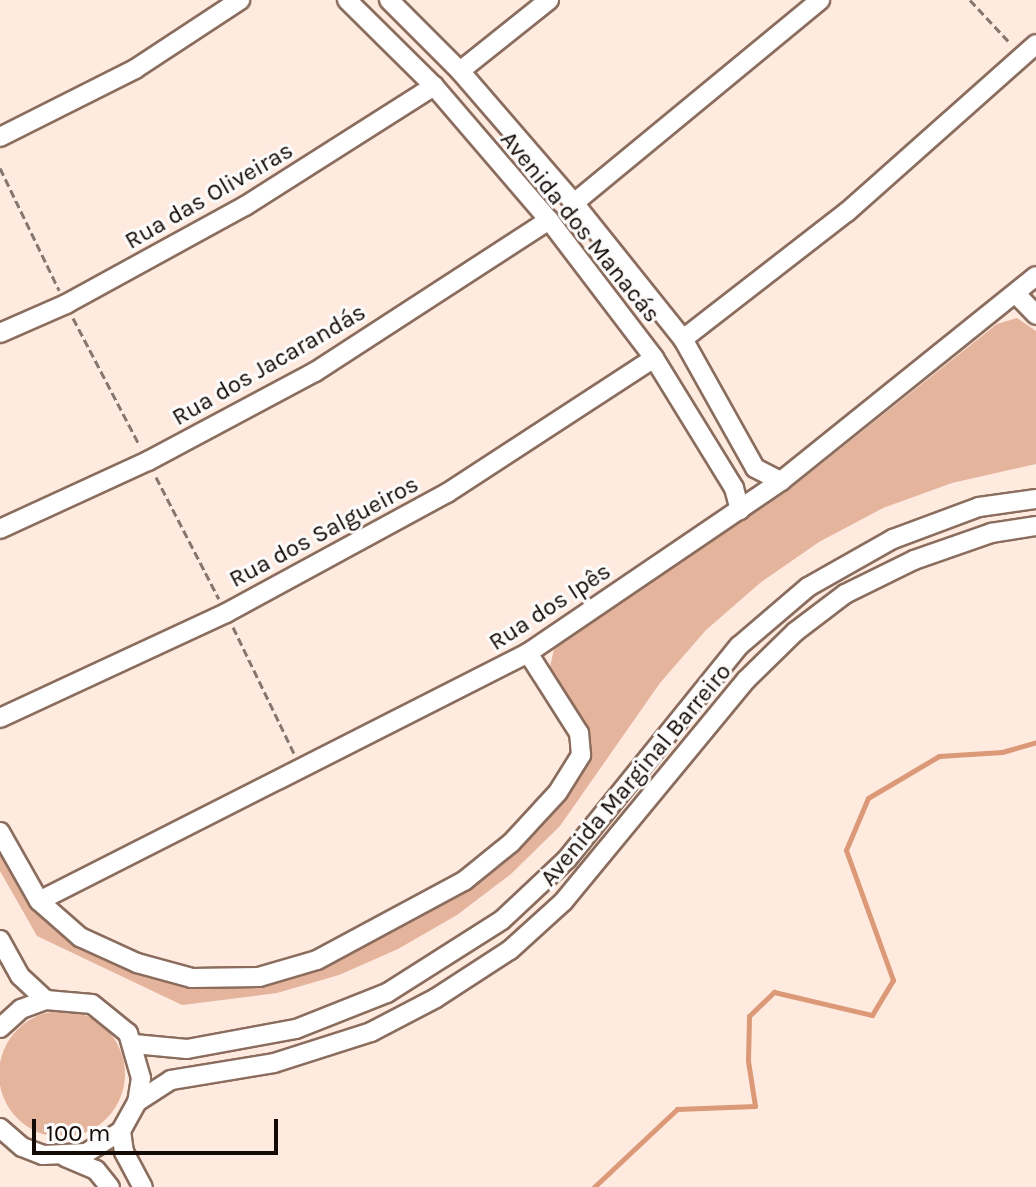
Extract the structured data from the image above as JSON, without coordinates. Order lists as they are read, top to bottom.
{
  "streets": {
    "street": [
      "Rua das Oliveiras",
      "Avenida dos Manacás",
      "Rua dos Jacarandás",
      "Rua dos Salgueiros",
      "Rua dos Ipês",
      "Avenida Marginal Barreiro"
    ]
  },
  "crossings": [
    ["Rua das Oliveiras", "Avenida dos Manacás"],
    ["Avenida dos Manacás", "Rua dos Jacarandás"],
    ["Avenida dos Manacás", "Rua dos Salgueiros"],
    ["Avenida dos Manacás", "Rua dos Ipês"]
  ],
  "scale_bar": "100 m"
}
